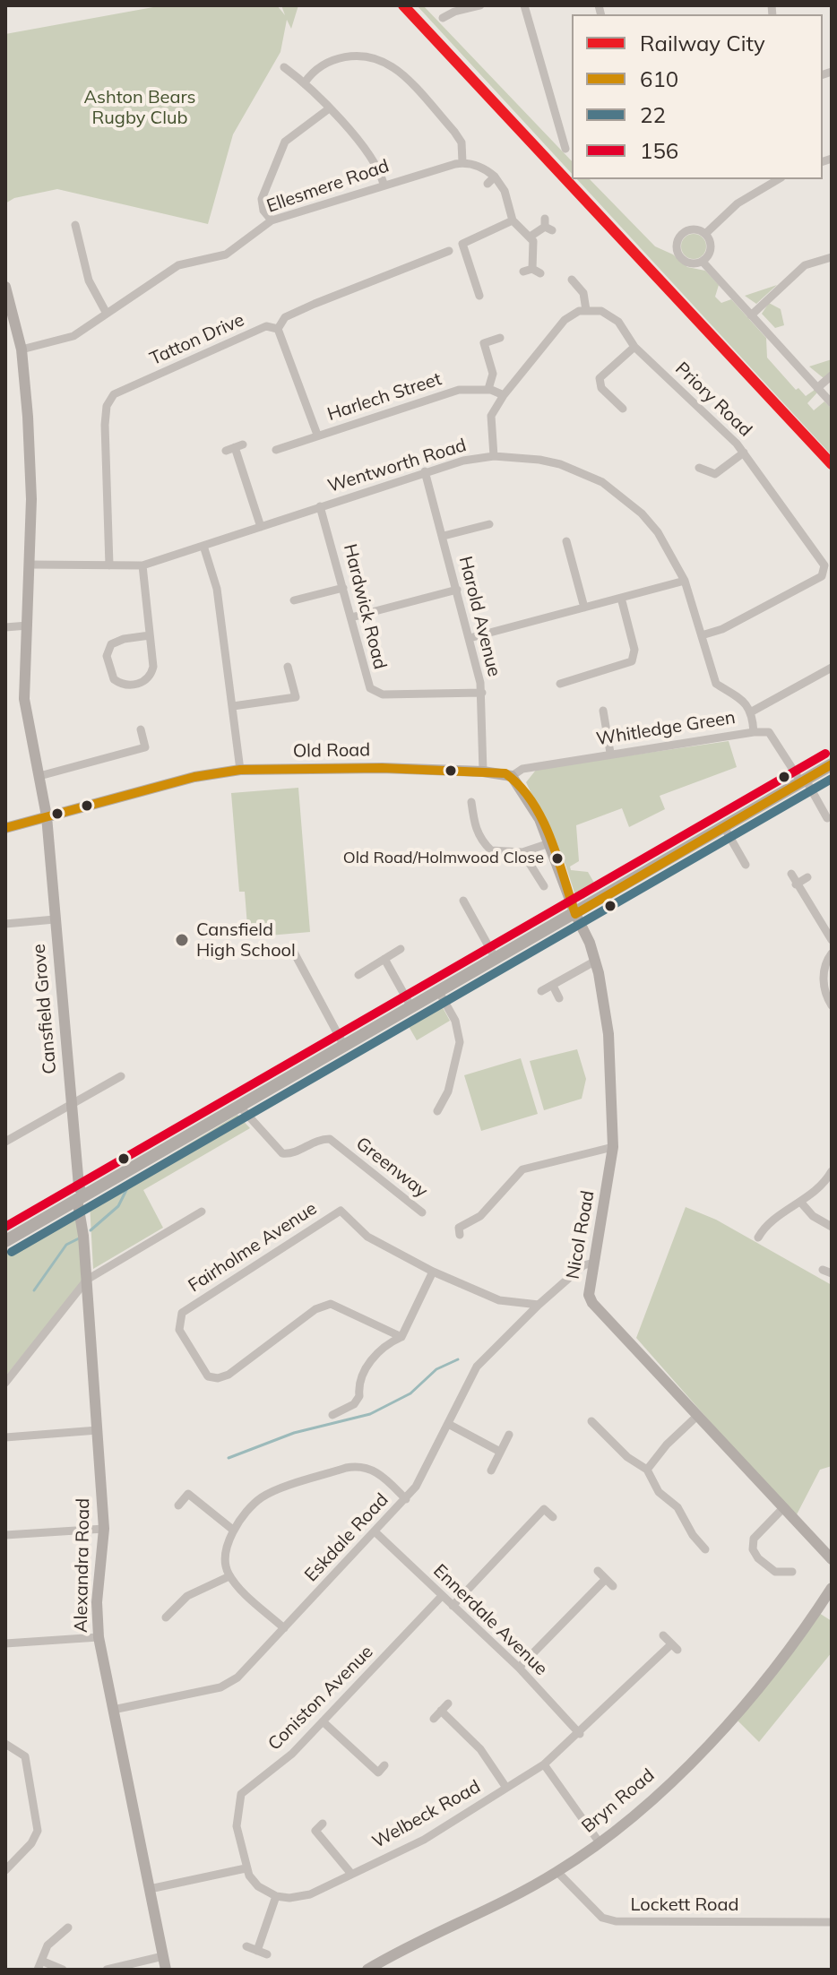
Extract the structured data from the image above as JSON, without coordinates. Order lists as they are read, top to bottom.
{
  "streets": {
    "street": [
      "Ellesmere Road",
      "Tatton Drive",
      "Harlech Street",
      "Priory Road",
      "Wentworth Road",
      "Hardwick Road",
      "Harold Avenue",
      "Whitledge Green",
      "Old Road",
      "Cansfield Grove",
      "Greenway",
      "Nicol Road",
      "Fairholme Avenue",
      "Eskdale Road",
      "Alexandra Road",
      "Ennerdale Avenue",
      "Coniston Avenue",
      "Bryn Road",
      "Welbeck Road",
      "Lockett Road"
    ]
  },
  "crossings": [
    ["Ellesmere Road", "Cansfield Grove"],
    ["Tatton Drive", "Wentworth Road"],
    ["Priory Road", "Wentworth Road"],
    ["Wentworth Road", "Hardwick Road"],
    ["Wentworth Road", "Harold Avenue"],
    ["Wentworth Road", "Cansfield Grove"],
    ["Hardwick Road", "Harold Avenue"],
    ["Harold Avenue", "Old Road"],
    ["Whitledge Green", "Old Road"],
    ["Old Road", "Cansfield Grove"],
    ["Cansfield Grove", "Alexandra Road"],
    ["Nicol Road", "Eskdale Road"],
    ["Fairholme Avenue", "Eskdale Road"],
    ["Eskdale Road", "Alexandra Road"],
    ["Eskdale Road", "Ennerdale Avenue"],
    ["Ennerdale Avenue", "Coniston Avenue"],
    ["Ennerdale Avenue", "Welbeck Road"],
    ["Bryn Road", "Lockett Road"]
  ],
  "parks": ["Ashton Bears Rugby Club"],
  "places": ["Old Road/Holmwood Close", "Cansfield High School"],
  "lines": [
    "rail line City",
    "transit line 156",
    "transit line 610",
    "transit line 22"
  ],
  "legend": [
    "Railway City",
    "610",
    "22",
    "156"
  ]
}
